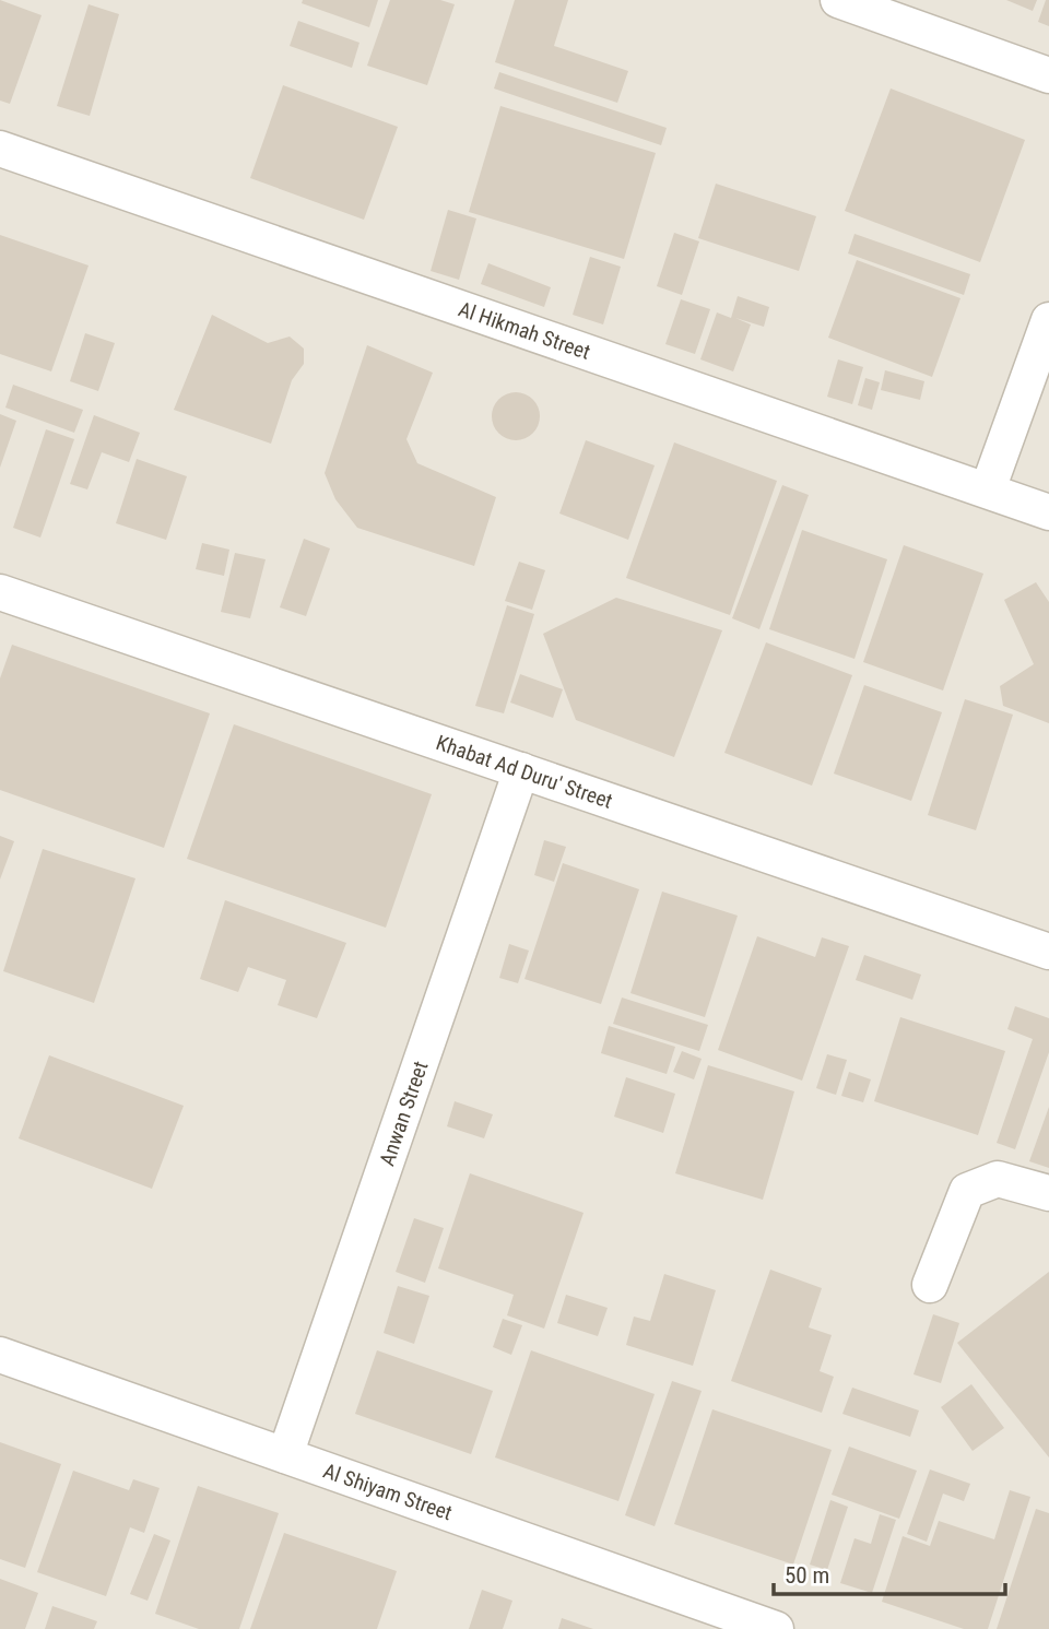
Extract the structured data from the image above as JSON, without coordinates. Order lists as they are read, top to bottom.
{
  "streets": {
    "street": [
      "Al Hikmah Street",
      "Khabat Ad Duru' Street",
      "Anwan Street",
      "Al Shiyam Street"
    ]
  },
  "crossings": [
    ["Khabat Ad Duru' Street", "Anwan Street"],
    ["Anwan Street", "Al Shiyam Street"]
  ],
  "scale_bar": "50 m"
}
